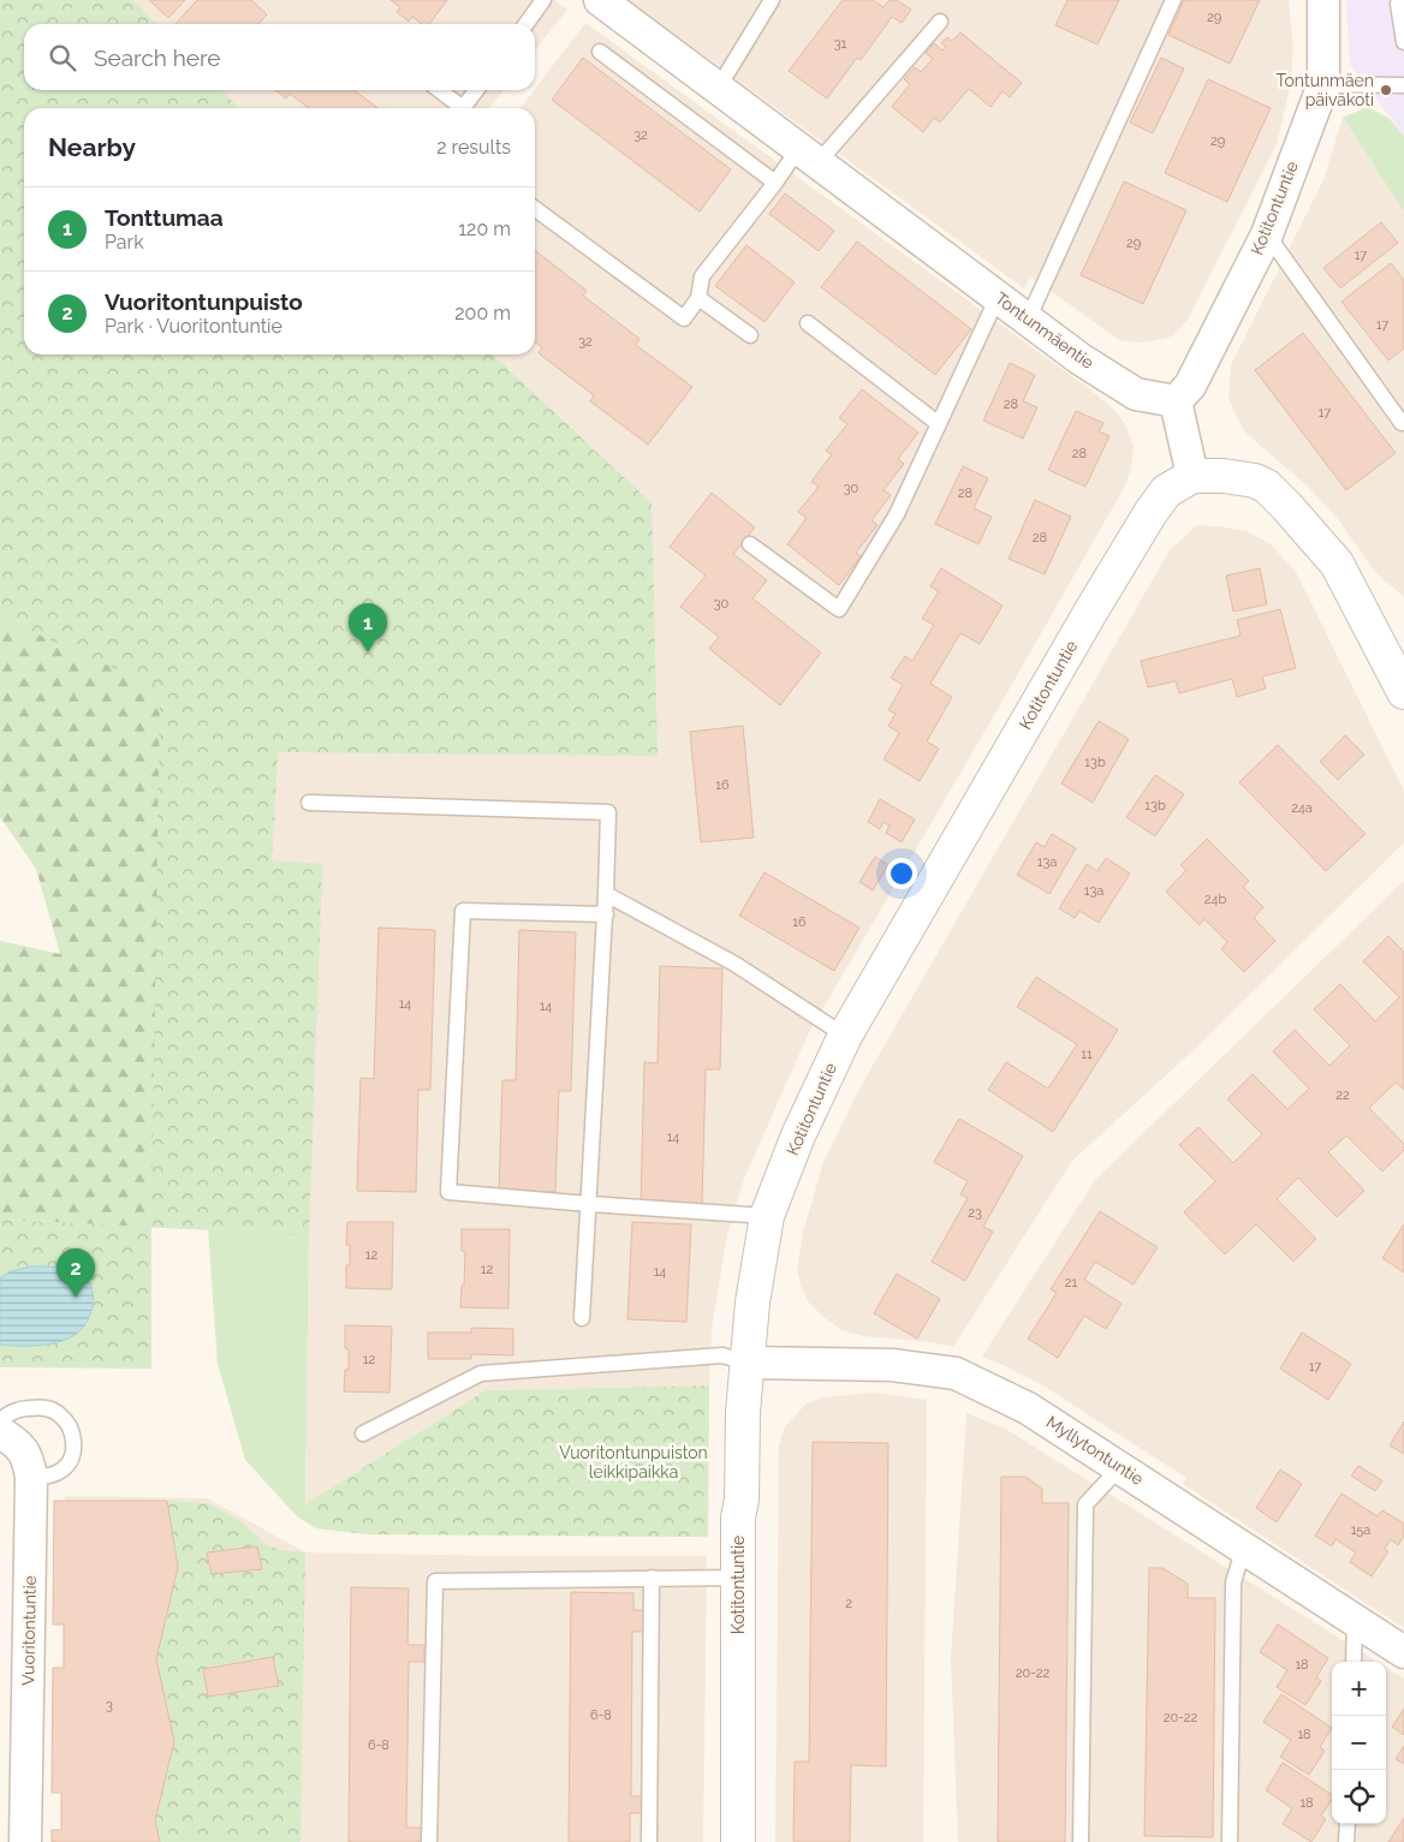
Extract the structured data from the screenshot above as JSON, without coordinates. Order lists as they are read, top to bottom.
{
  "streets": {
    "street": [
      "Kotitontuntie",
      "Tontunmäentie",
      "Myllytontuntie",
      "Vuoritontuntie"
    ]
  },
  "crossings": [
    ["Kotitontuntie", "Tontunmäentie"],
    ["Kotitontuntie", "Myllytontuntie"]
  ],
  "parks": ["Vuoritontunpuiston leikkipaikka"],
  "places": ["Tontunmäen päiväkoti"],
  "house_numbers": [
    "29",
    "31",
    "32",
    "29",
    "29",
    "17",
    "17",
    "32",
    "28",
    "17",
    "28",
    "30",
    "28",
    "28",
    "30",
    "13b",
    "16",
    "13b",
    "24a",
    "13a",
    "13a",
    "24b",
    "16",
    "14",
    "14",
    "11",
    "22",
    "14",
    "23",
    "12",
    "12",
    "14",
    "21",
    "12",
    "17",
    "15a",
    "2",
    "18",
    "20-22",
    "3",
    "6-8",
    "20-22",
    "18",
    "6-8",
    "18"
  ],
  "page": {
    "search": "Search here",
    "heading": ["Nearby", "2 results"],
    "list": [
      {
        "mark": "1",
        "name": "Tonttumaa",
        "note": "Park",
        "value": "120 m"
      },
      {
        "mark": "2",
        "name": "Vuoritontunpuisto",
        "note": "Park · Vuoritontuntie",
        "value": "200 m"
      }
    ],
    "pins": ["1", "2"],
    "map_buttons": ["+", "−"]
  }
}
